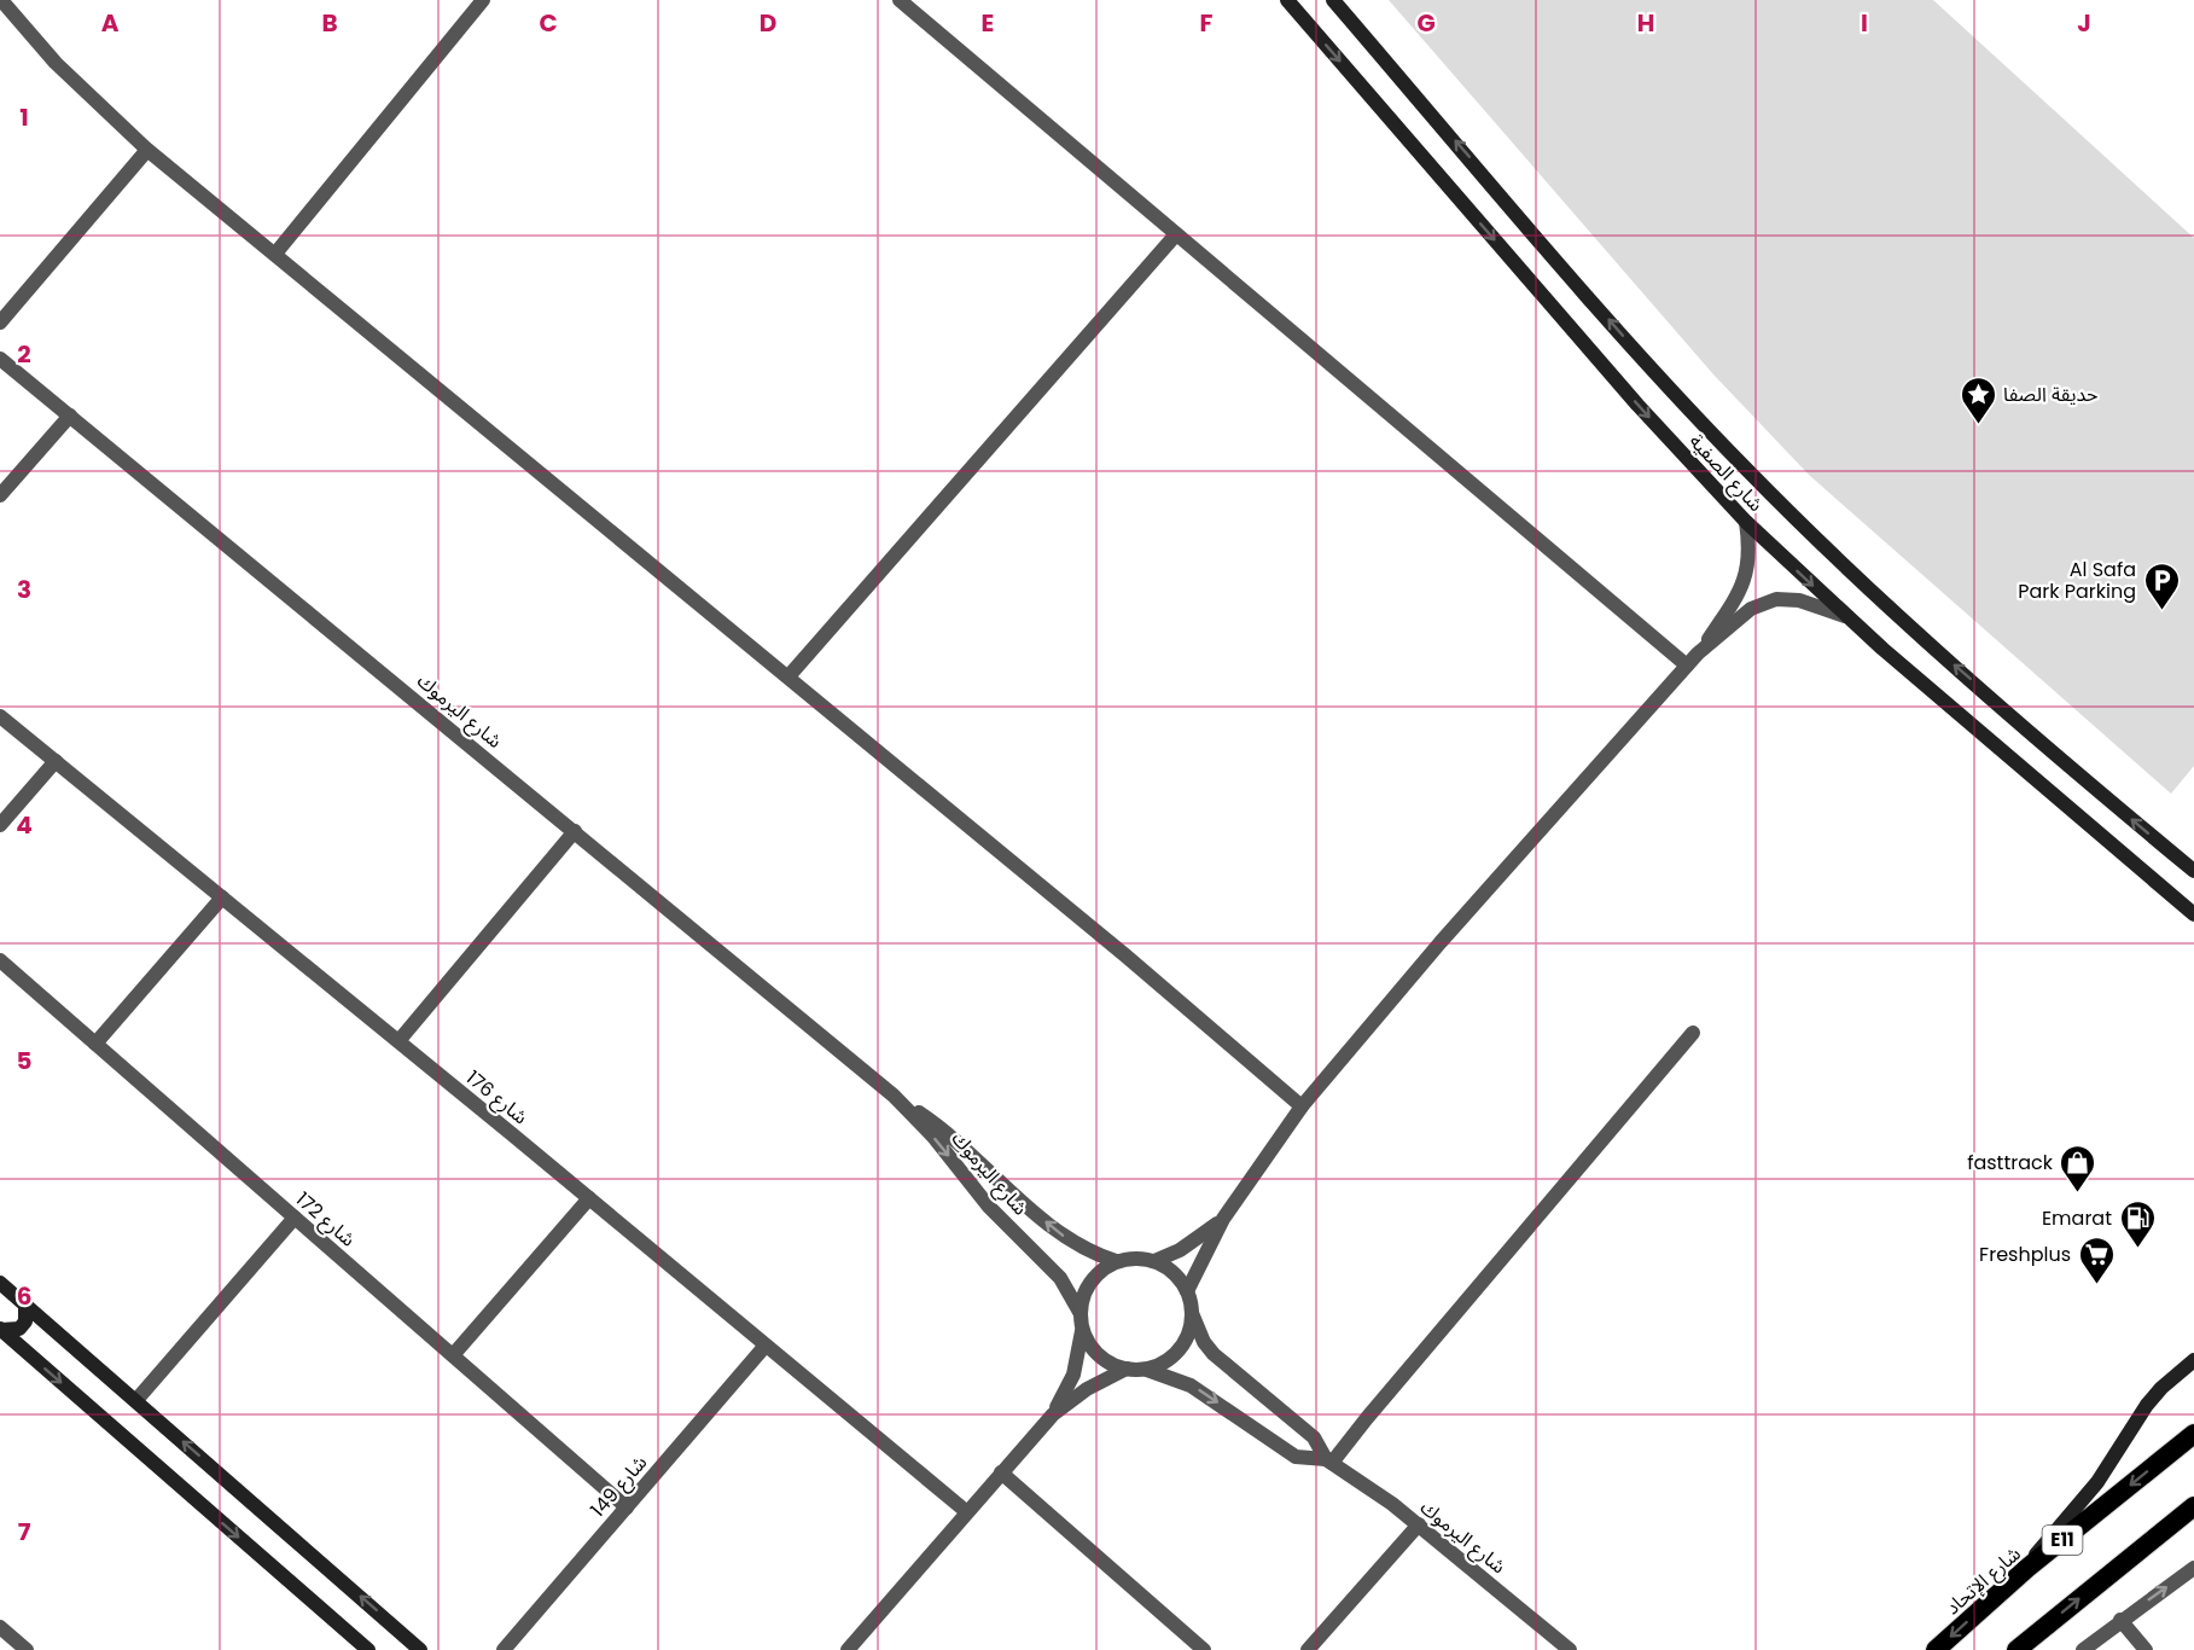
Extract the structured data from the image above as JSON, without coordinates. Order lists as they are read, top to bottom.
{
  "streets": {
    "highway": ["E11", "شارع الإتحاد"],
    "main road": ["شارع الصفية"],
    "street": [
      "شارع اليرموك",
      "شارع 176",
      "شارع 172",
      "شارع 149"
    ]
  },
  "crossings": [
    ["شارع 176", "شارع 149"],
    ["شارع 172", "شارع 149"]
  ],
  "places": {
    "place": ["حديقة الصفا"],
    "parking": ["Al Safa Park Parking"],
    "shop": ["fasttrack"],
    "fuel station": ["Emarat"],
    "supermarket": ["Freshplus"]
  },
  "grid": {
    "columns": [
      "A",
      "B",
      "C",
      "D",
      "E",
      "F",
      "G",
      "H",
      "I",
      "J"
    ],
    "rows": [
      "1",
      "2",
      "3",
      "4",
      "5",
      "6",
      "7"
    ]
  }
}
